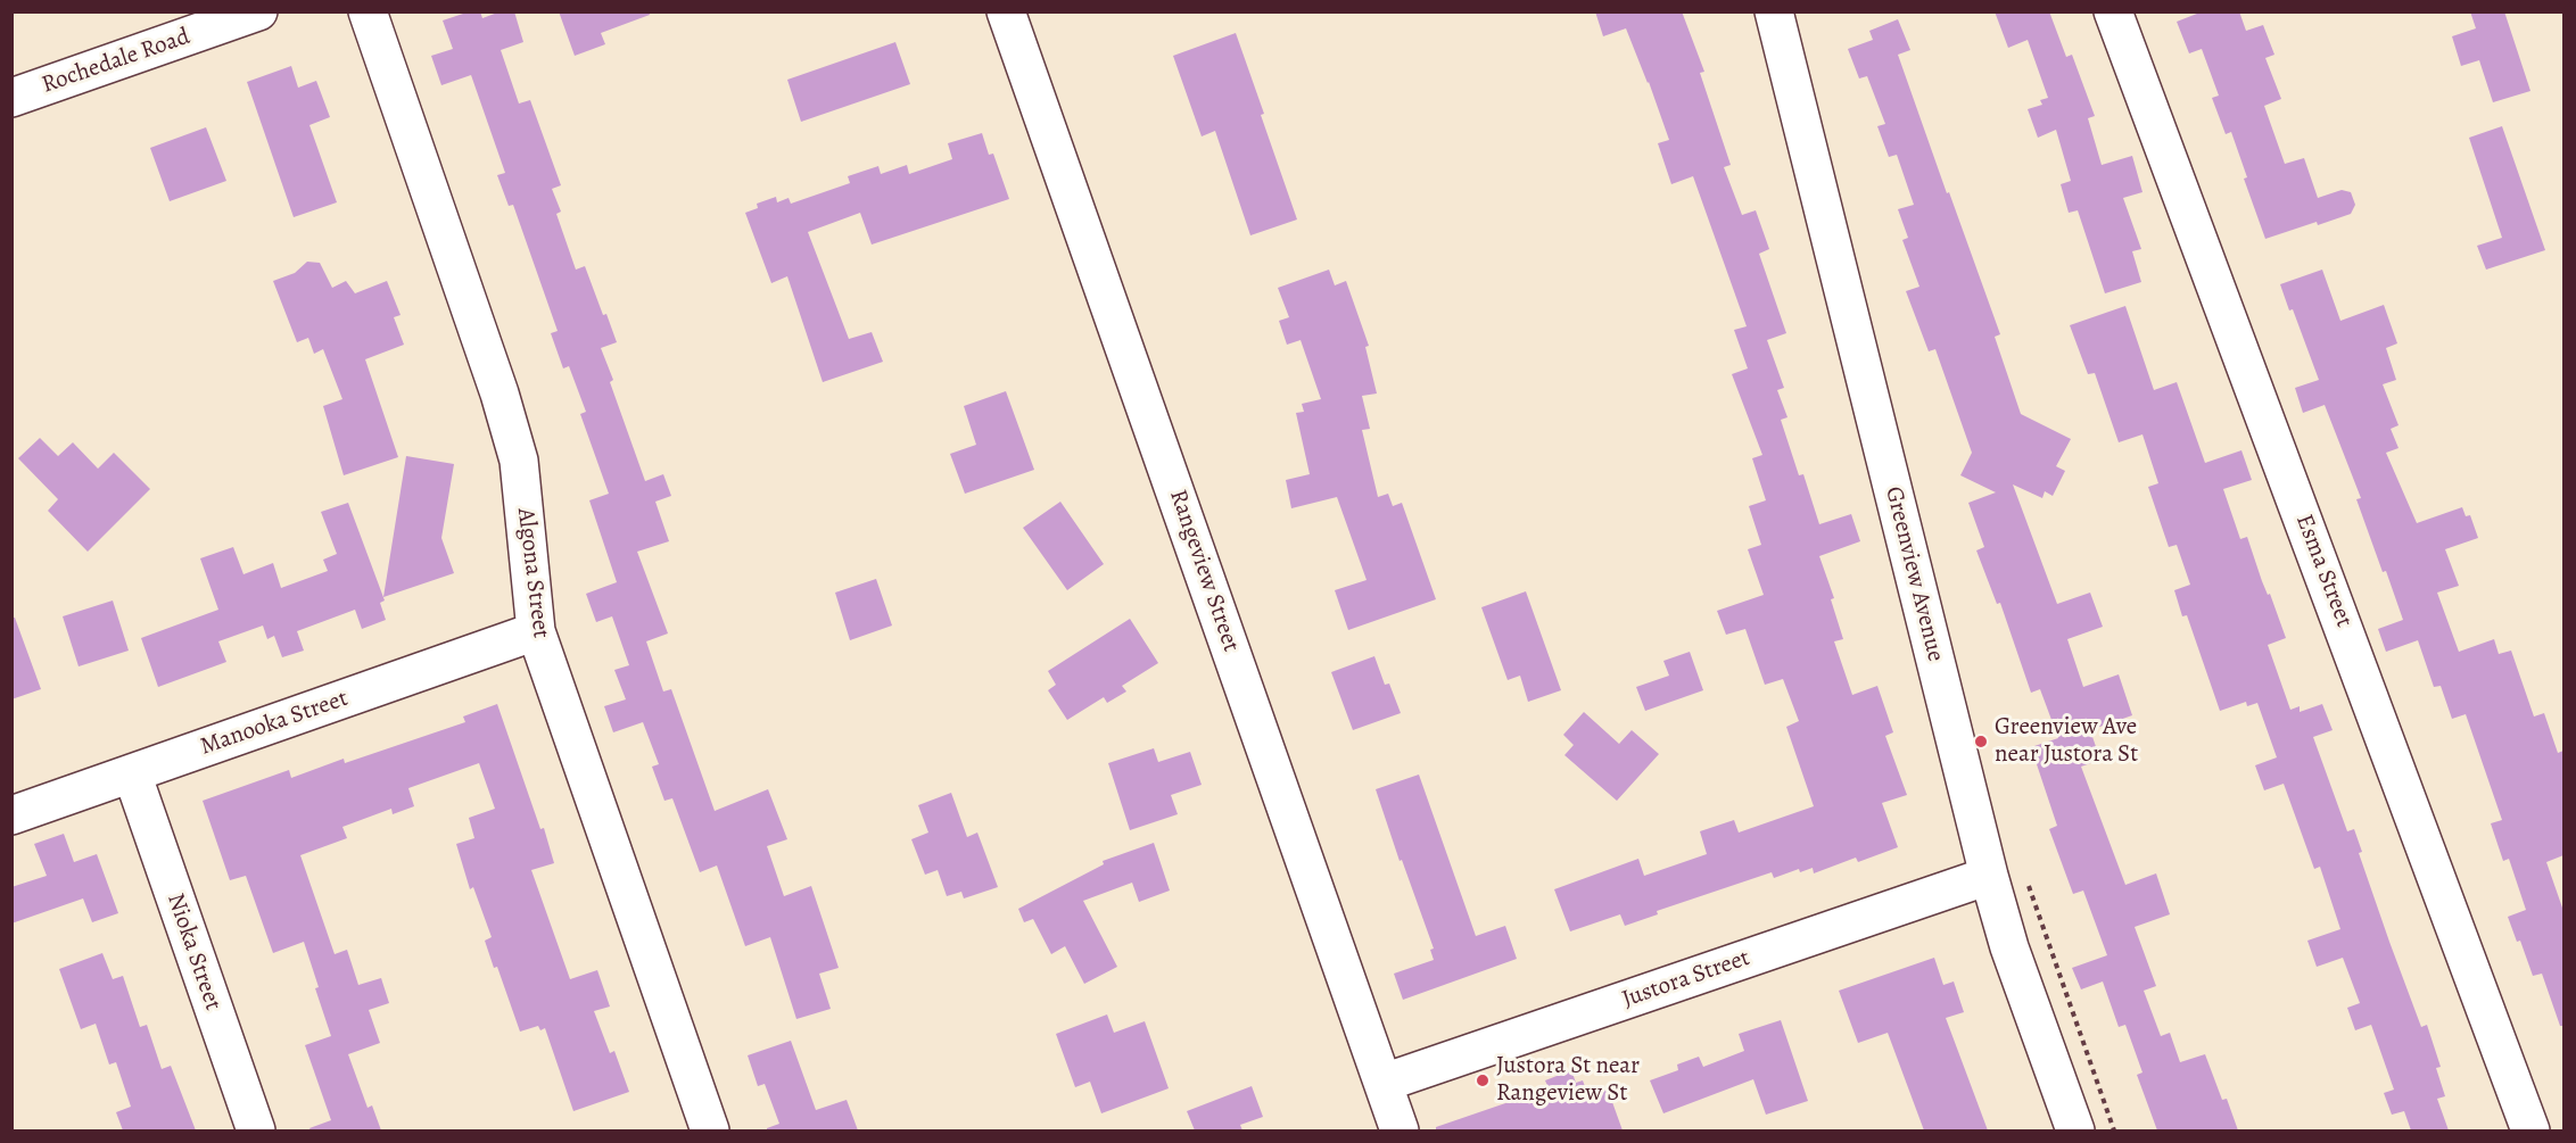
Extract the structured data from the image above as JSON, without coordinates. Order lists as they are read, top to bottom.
{
  "streets": {
    "street": [
      "Rochedale Road",
      "Rangeview Street",
      "Esma Street",
      "Algona Street",
      "Greenview Avenue",
      "Manooka Street",
      "Nioka Street",
      "Justora Street"
    ]
  },
  "crossings": [
    ["Rangeview Street", "Justora Street"],
    ["Algona Street", "Manooka Street"],
    ["Greenview Avenue", "Justora Street"],
    ["Manooka Street", "Nioka Street"]
  ],
  "places": ["Greenview Ave near Justora St", "Justora St near Rangeview St"]
}
